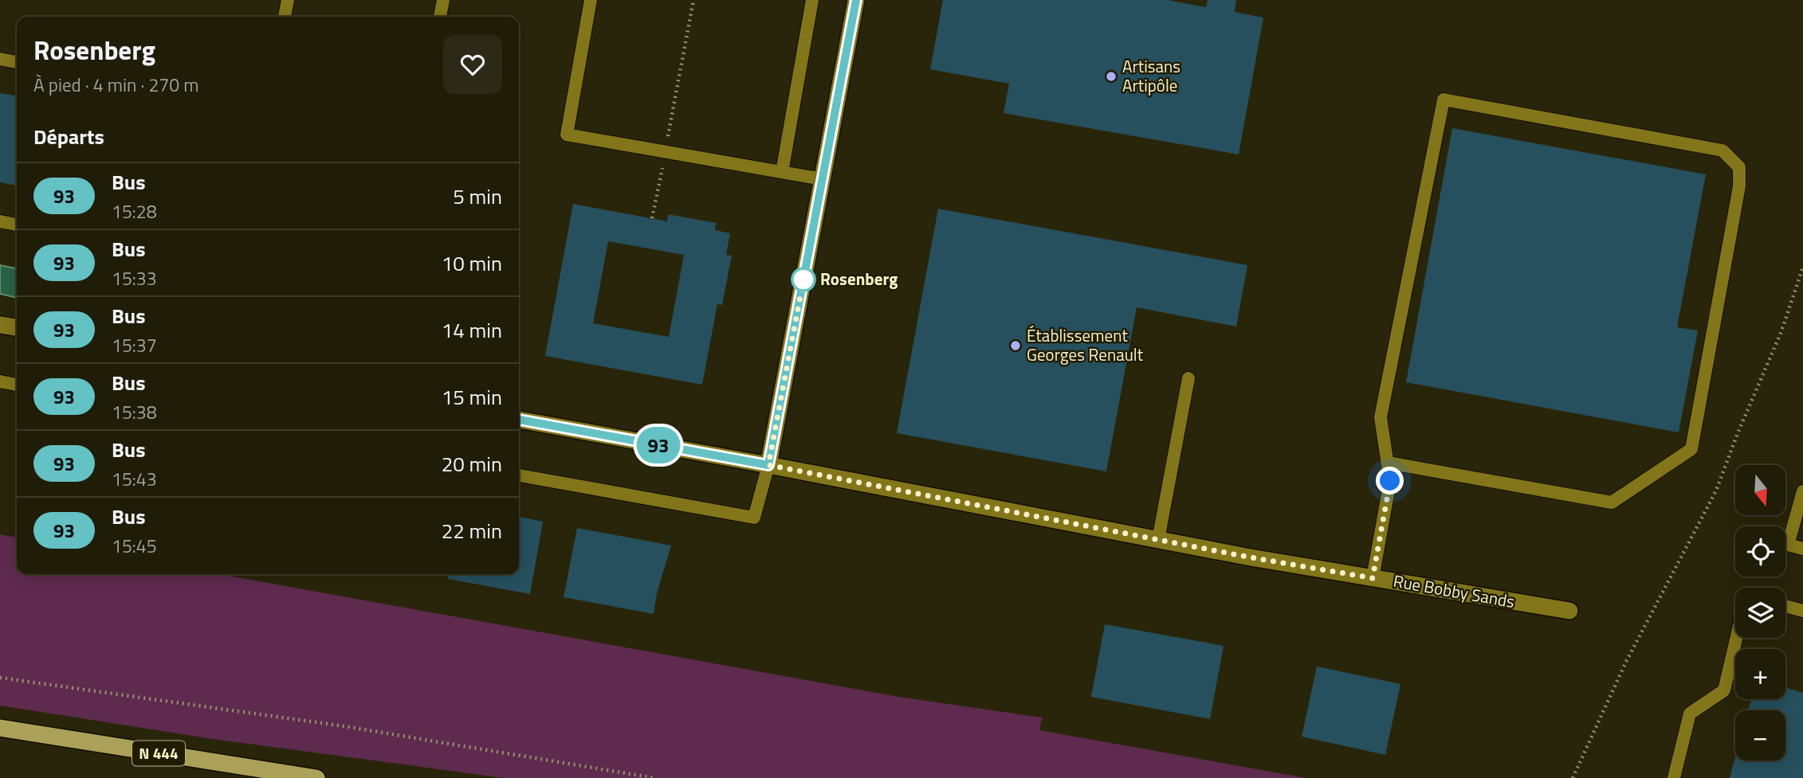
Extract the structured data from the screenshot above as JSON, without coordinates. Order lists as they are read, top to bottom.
{
  "streets": {
    "highway": ["N 444"],
    "street": ["Rue Bobby Sands"]
  },
  "places": ["Artisans Artipôle", "Rosenberg", "Établissement Georges Renault"],
  "lines": ["bus line 93"],
  "north": "bottom",
  "page": {
    "on_map": "93",
    "heading": [
      ["Rosenberg", "À pied · 4 min · 270 m"],
      "Départs"
    ],
    "list": [
      {
        "mark": "93",
        "name": "Bus",
        "note": "15:28",
        "value": "5 min"
      },
      {
        "mark": "93",
        "name": "Bus",
        "note": "15:33",
        "value": "10 min"
      },
      {
        "mark": "93",
        "name": "Bus",
        "note": "15:37",
        "value": "14 min"
      },
      {
        "mark": "93",
        "name": "Bus",
        "note": "15:38",
        "value": "15 min"
      },
      {
        "mark": "93",
        "name": "Bus",
        "note": "15:43",
        "value": "20 min"
      },
      {
        "mark": "93",
        "name": "Bus",
        "note": "15:45",
        "value": "22 min"
      }
    ],
    "map_buttons": ["+", "−"]
  }
}
